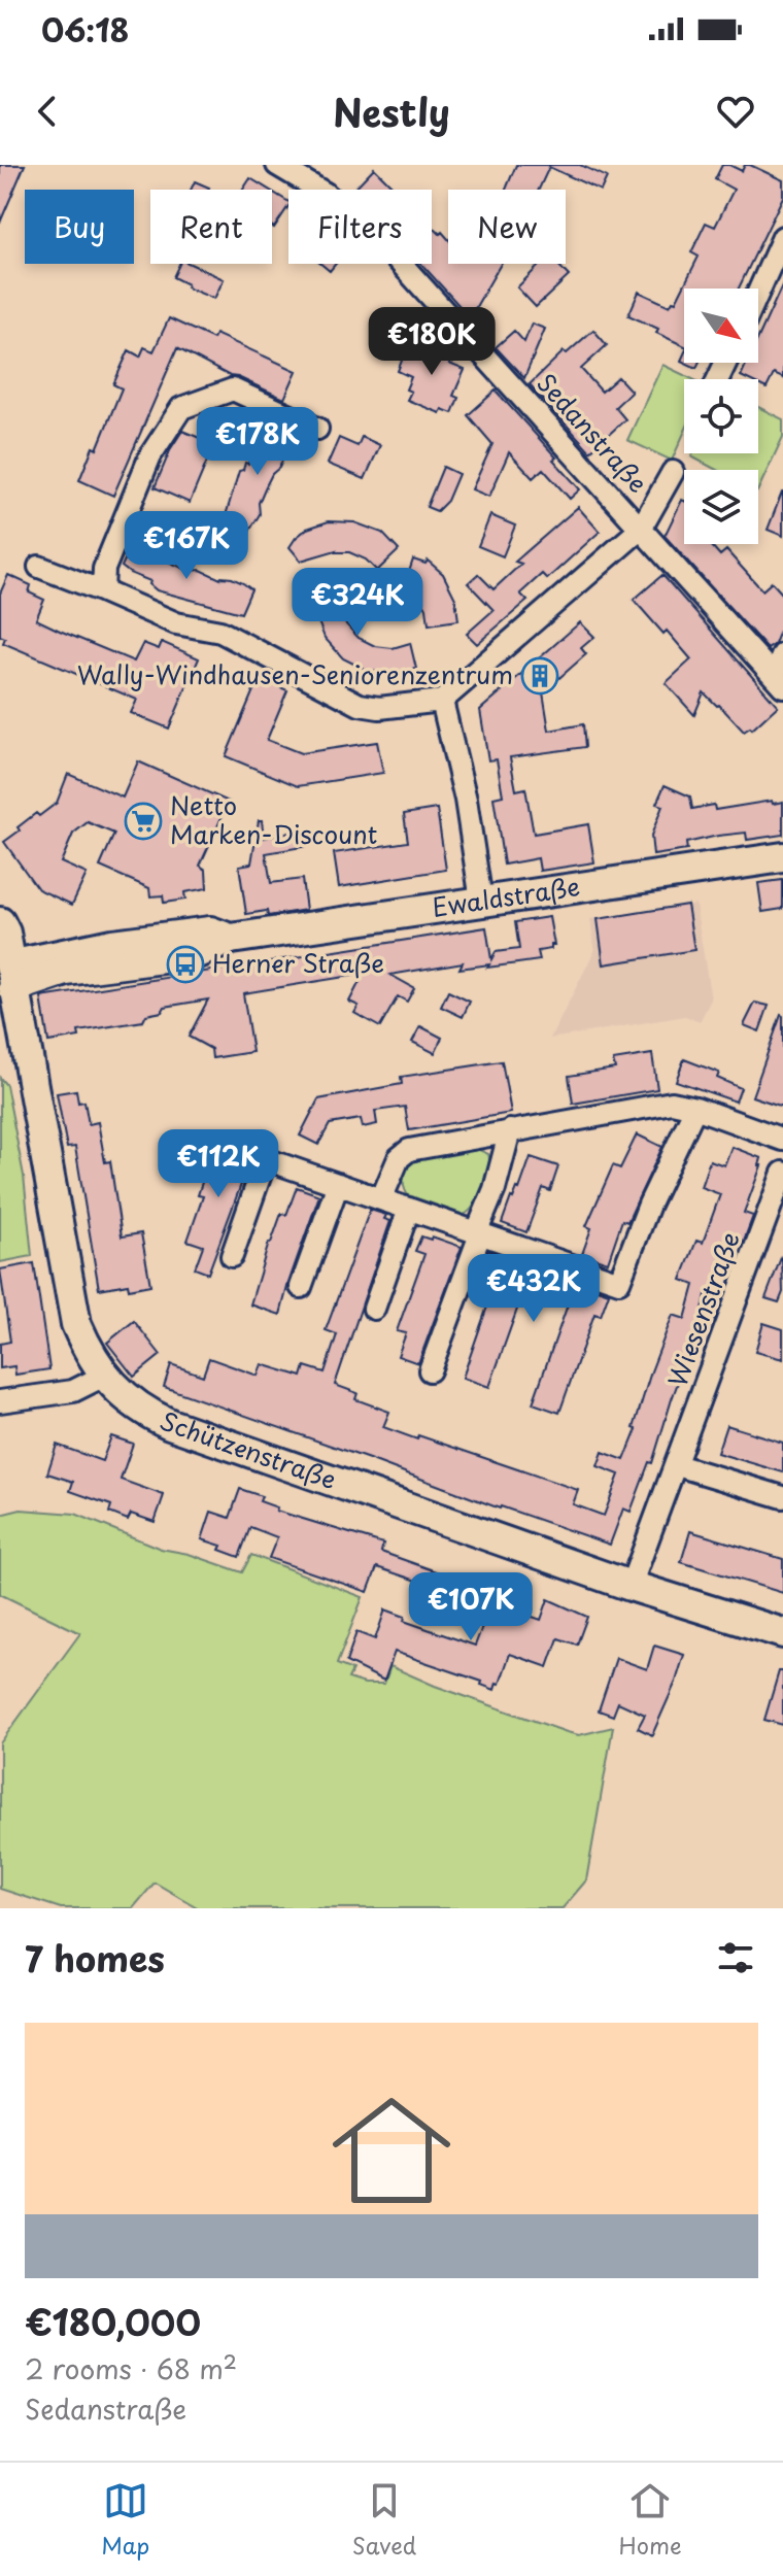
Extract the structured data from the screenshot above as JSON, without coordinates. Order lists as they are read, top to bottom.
{
  "streets": {
    "main road": ["Ewaldstraße", "Schützenstraße"],
    "street": ["Sedanstraße", "Wiesenstraße"]
  },
  "crossings": [
    ["Ewaldstraße", "Schützenstraße"],
    ["Wiesenstraße", "Schützenstraße"]
  ],
  "places": {
    "building": ["Wally-Windhausen-Seniorenzentrum"],
    "supermarket": ["Netto Marken-Discount"],
    "bus stop": ["Herner Straße"]
  },
  "north": "bottom right",
  "page": {
    "status": "06:18",
    "header": "Nestly",
    "chip": [
      "Buy",
      "Rent",
      "Filters",
      "New"
    ],
    "price": [
      "€180K",
      "€178K",
      "€167K",
      "€324K",
      "€112K",
      "€432K",
      "€107K"
    ],
    "heading": "7 homes",
    "list": [
      {
        "name": "€180,000",
        "note": "2 rooms · 68 m² · Sedanstraße"
      }
    ],
    "tabs": ["Map", "Saved", "Home"]
  }
}
